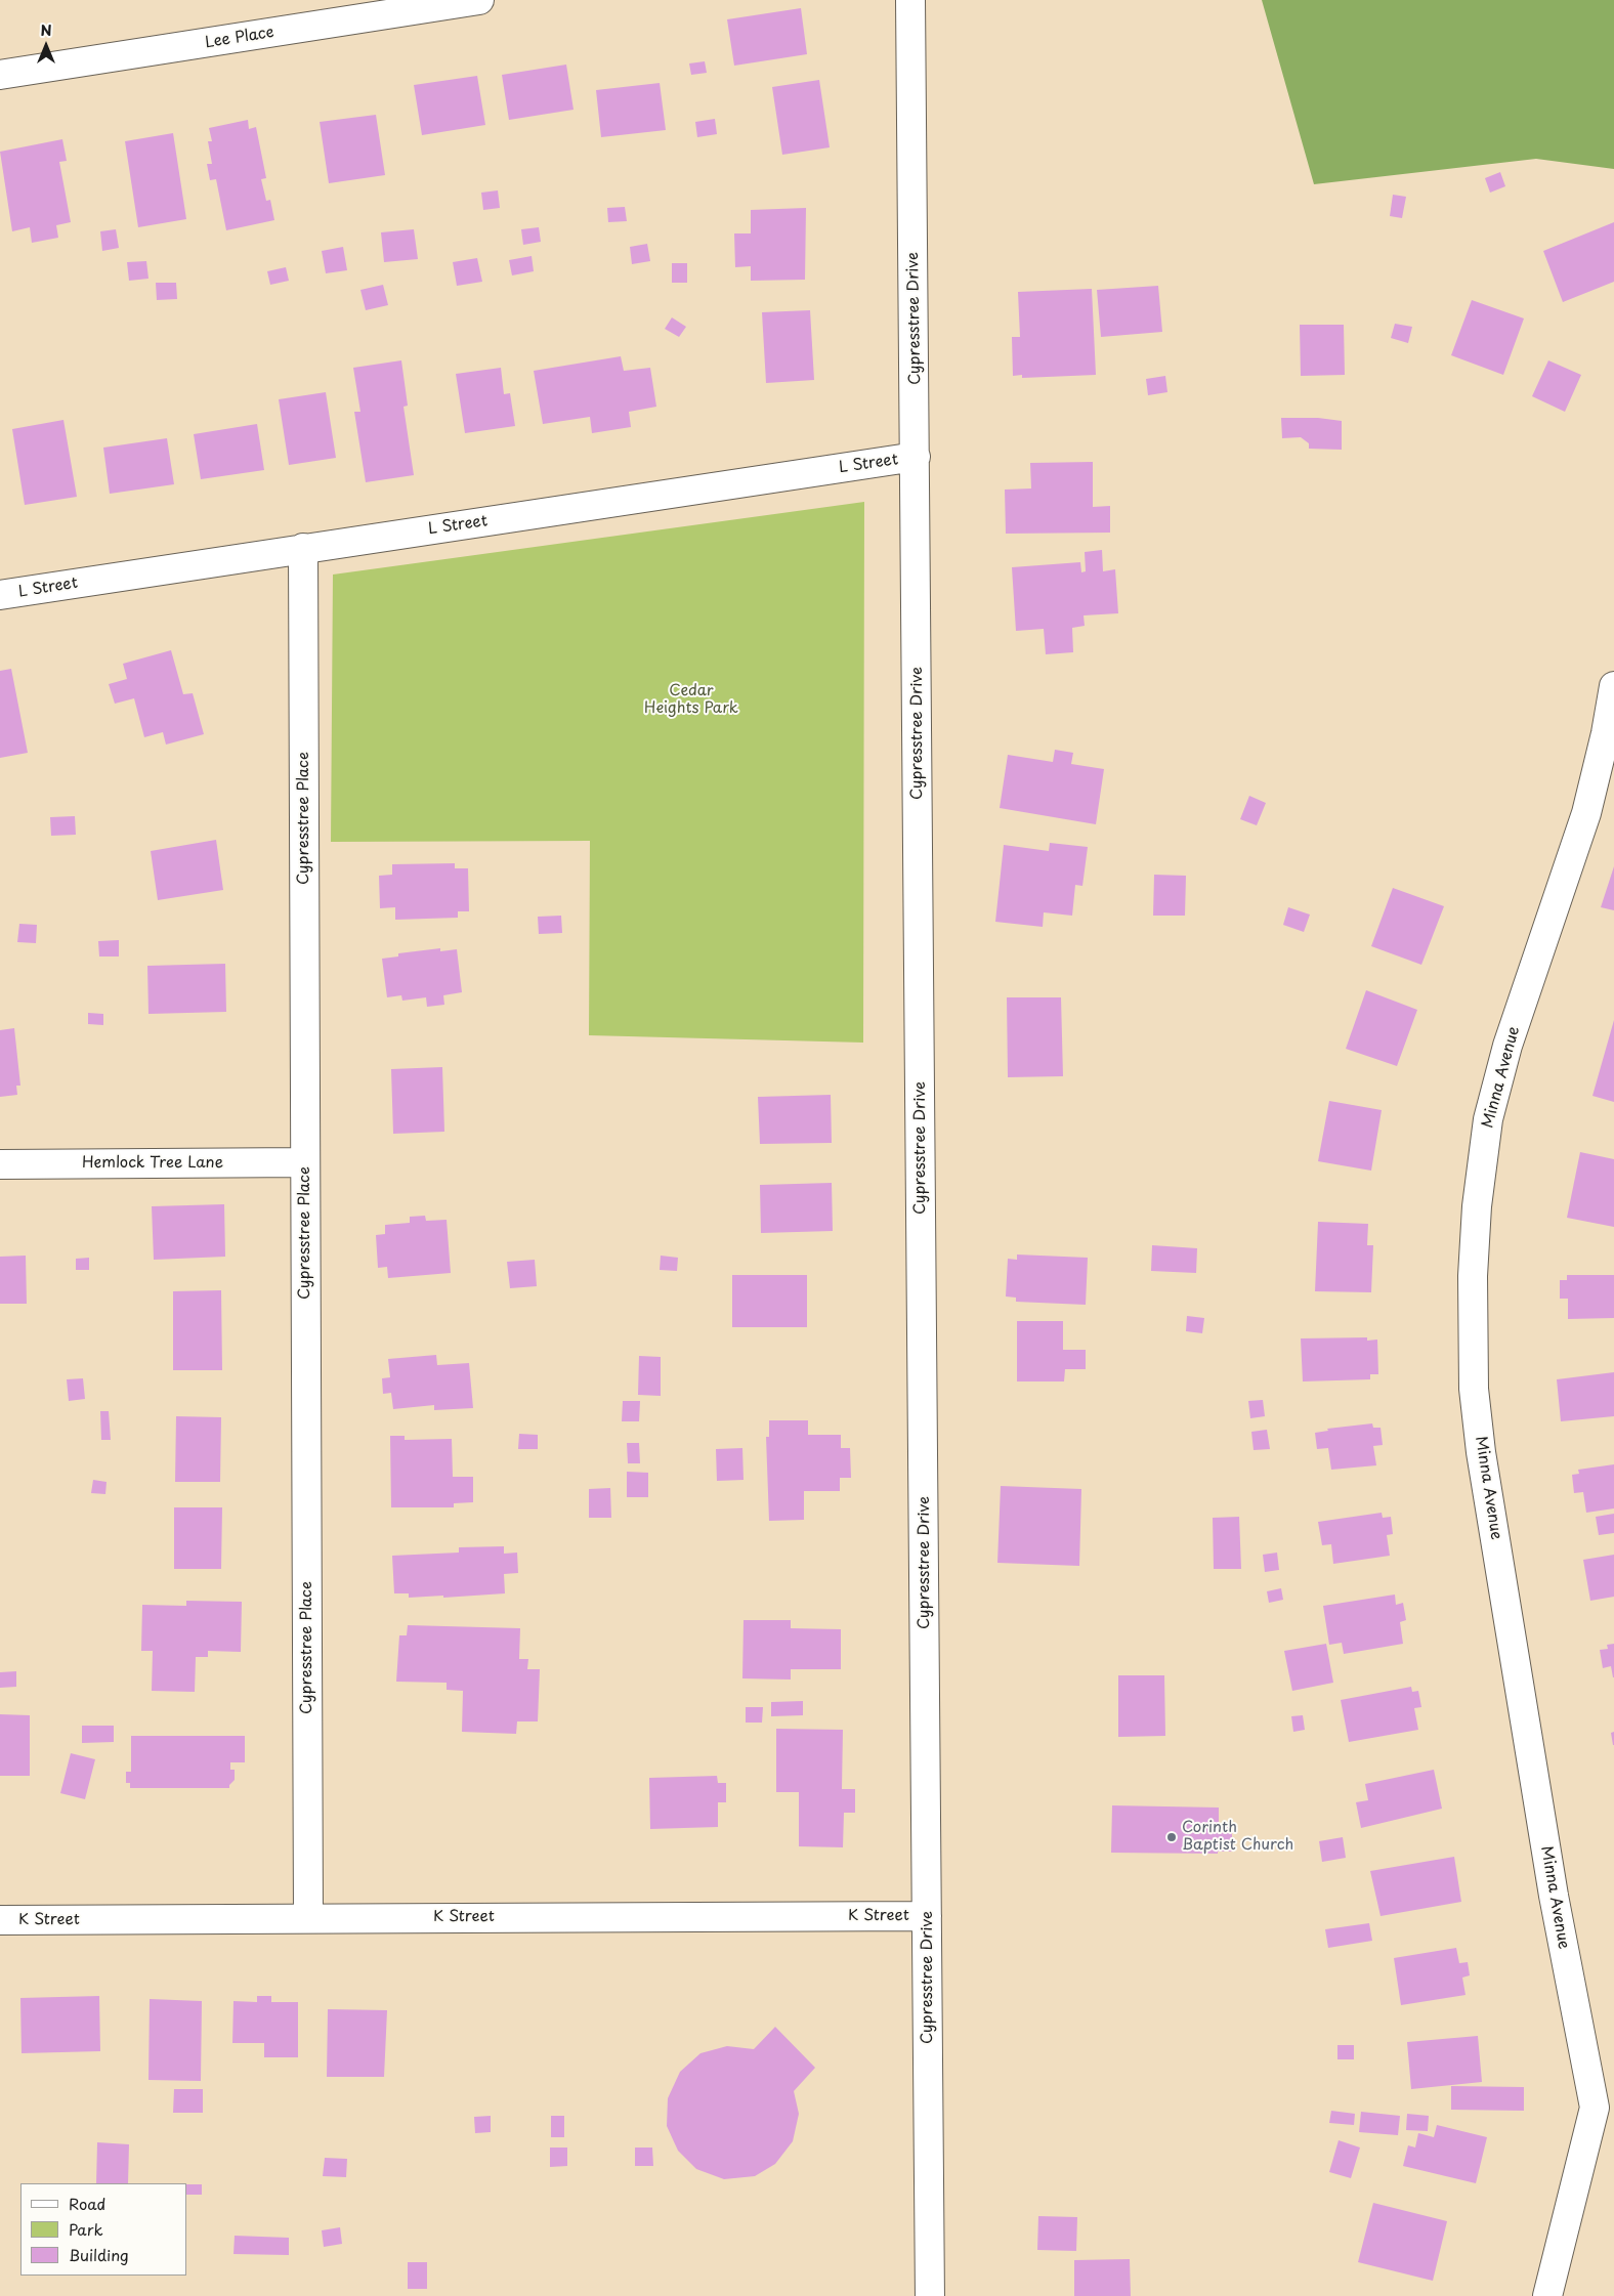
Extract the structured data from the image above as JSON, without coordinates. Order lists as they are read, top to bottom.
{
  "streets": {
    "street": [
      "Lee Place",
      "Cypresstree Drive",
      "L Street",
      "Cypresstree Place",
      "Minna Avenue",
      "Hemlock Tree Lane",
      "K Street"
    ]
  },
  "crossings": [
    ["Cypresstree Drive", "L Street"],
    ["Cypresstree Drive", "K Street"],
    ["L Street", "Cypresstree Place"],
    ["Cypresstree Place", "Hemlock Tree Lane"],
    ["Cypresstree Place", "K Street"]
  ],
  "parks": ["Cedar Heights Park"],
  "places": ["Corinth Baptist Church"],
  "legend": ["Road", "Park", "Building"],
  "north": "top"
}
